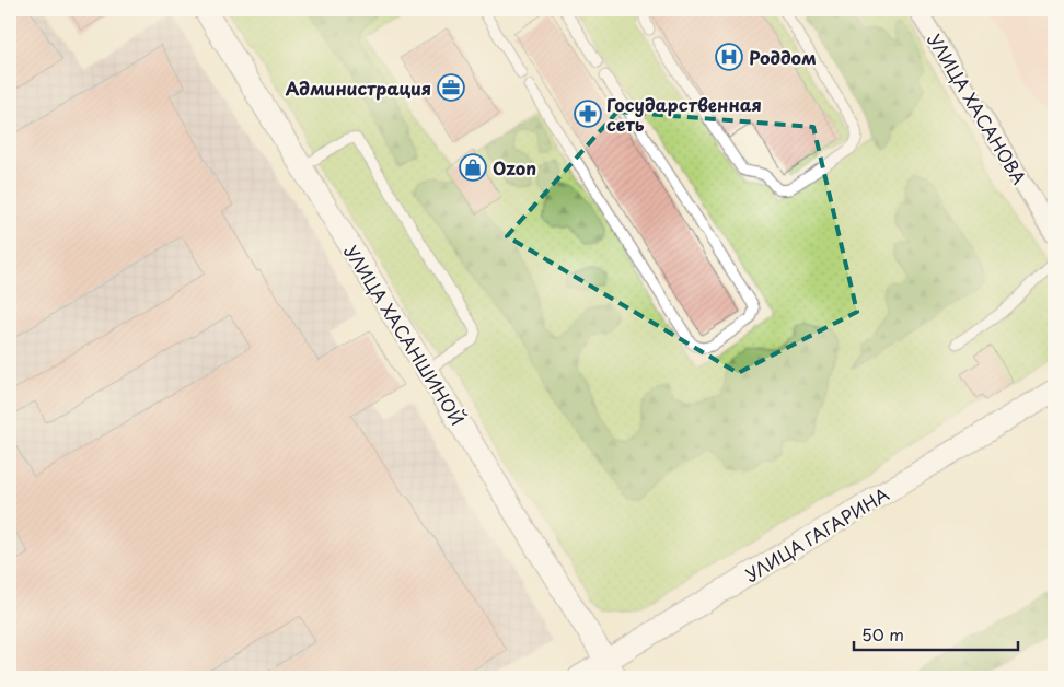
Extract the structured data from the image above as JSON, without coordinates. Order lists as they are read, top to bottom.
{
  "streets": {
    "street": ["УЛИЦА ХАСАНОВА", "УЛИЦА ХАСАНШИНОЙ", "УЛИЦА ГАГАРИНА"]
  },
  "crossings": [
    ["УЛИЦА ХАСАНШИНОЙ", "УЛИЦА ГАГАРИНА"]
  ],
  "places": {
    "hospital": ["Роддом"],
    "office": ["Администрация"],
    "pharmacy": ["Государственная сеть"],
    "shop": ["Ozon"]
  },
  "scale_bar": "50 m"
}
